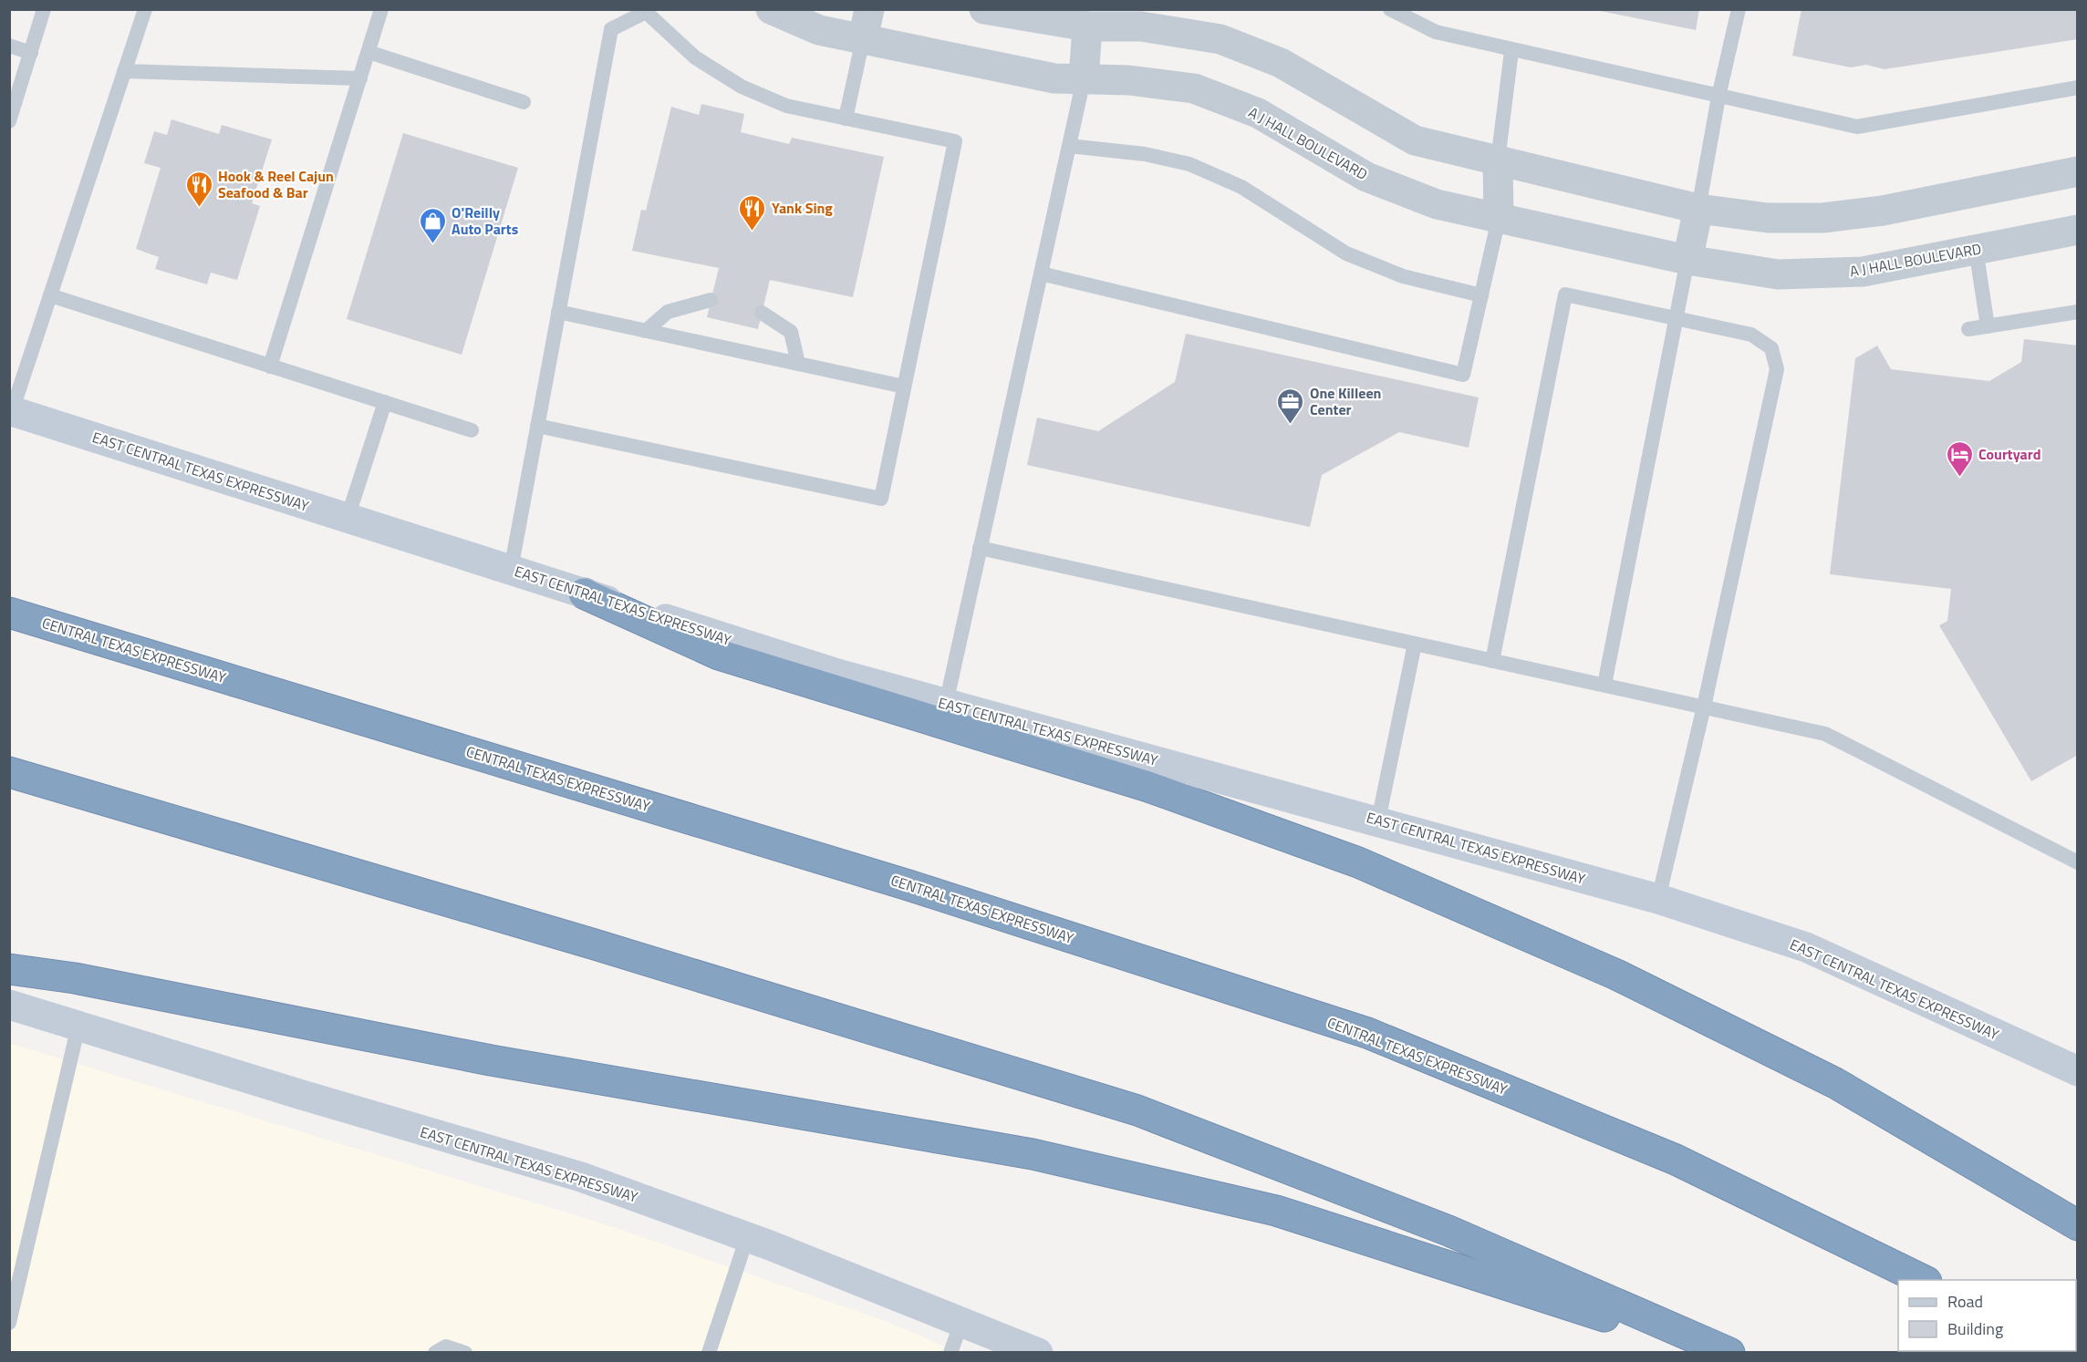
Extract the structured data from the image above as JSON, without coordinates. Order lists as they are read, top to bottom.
{
  "streets": {
    "highway": ["CENTRAL TEXAS EXPRESSWAY"],
    "main road": ["EAST CENTRAL TEXAS EXPRESSWAY"],
    "street": ["A J HALL BOULEVARD"]
  },
  "places": {
    "restaurant": ["Hook & Reel Cajun Seafood & Bar", "Yank Sing"],
    "shop": ["O'Reilly Auto Parts"],
    "office": ["One Killeen Center"],
    "hotel": ["Courtyard"]
  },
  "legend": ["Road", "Building"]
}
